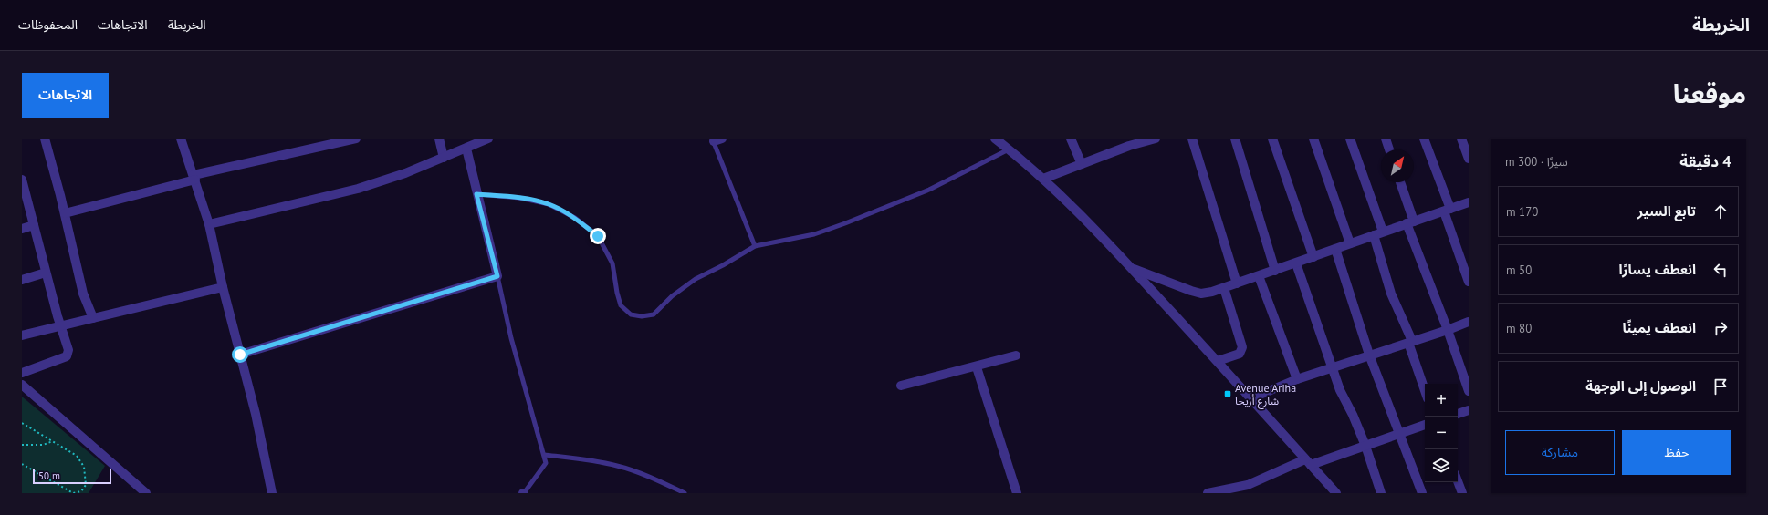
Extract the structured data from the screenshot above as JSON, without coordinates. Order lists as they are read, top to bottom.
{
  "places": {
    "transit": ["Avenue Ariha شارع أريحا"]
  },
  "scale_bar": "50 m",
  "north": "top right",
  "page": {
    "header": "الخريطة",
    "nav": ["الخريطة", "الاتجاهات", "المحفوظات"],
    "title": "موقعنا",
    "buttons": [
      "الاتجاهات",
      ["حفظ", "مشاركة"]
    ],
    "heading": ["4 دقيقة", "سيرًا · 300 m"],
    "list": [
      ["تابع السير", "170 m"],
      ["انعطف يسارًا", "50 m"],
      ["انعطف يمينًا", "80 m"],
      "الوصول إلى الوجهة"
    ],
    "map_buttons": ["+", "−"],
    "scale": "50 m"
  }
}
